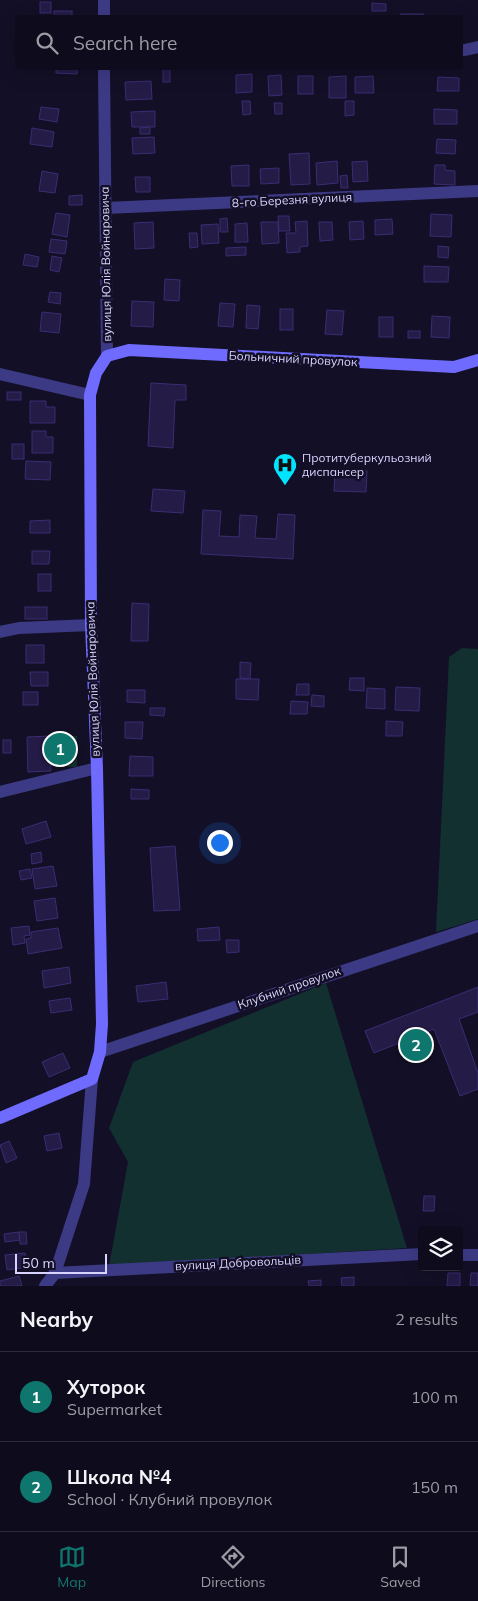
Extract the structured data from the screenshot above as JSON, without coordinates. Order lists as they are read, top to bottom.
{
  "streets": {
    "main road": ["вулиця Юлія Войнаровича", "Больничний провулок"],
    "street": ["8-го Березня вулиця", "Клубний провулок", "вулиця Добровольців"]
  },
  "crossings": [
    ["8-го Березня вулиця", "вулиця Юлія Войнаровича"],
    ["вулиця Юлія Войнаровича", "Больничний провулок"],
    ["вулиця Юлія Войнаровича", "Клубний провулок"],
    ["вулиця Юлія Войнаровича", "вулиця Добровольців"]
  ],
  "places": {
    "hospital": ["Протитуберкульозний диспансер"]
  },
  "scale_bar": "50 m",
  "page": {
    "search": "Search here",
    "pins": ["1", "2"],
    "scale": "50 m",
    "heading": ["Nearby", "2 results"],
    "list": [
      {
        "mark": "1",
        "name": "Хуторок",
        "note": "Supermarket",
        "value": "100 m"
      },
      {
        "mark": "2",
        "name": "Школа №4",
        "note": "School · Клубний провулок",
        "value": "150 m"
      }
    ],
    "nav": ["Map", "Directions", "Saved"]
  }
}
